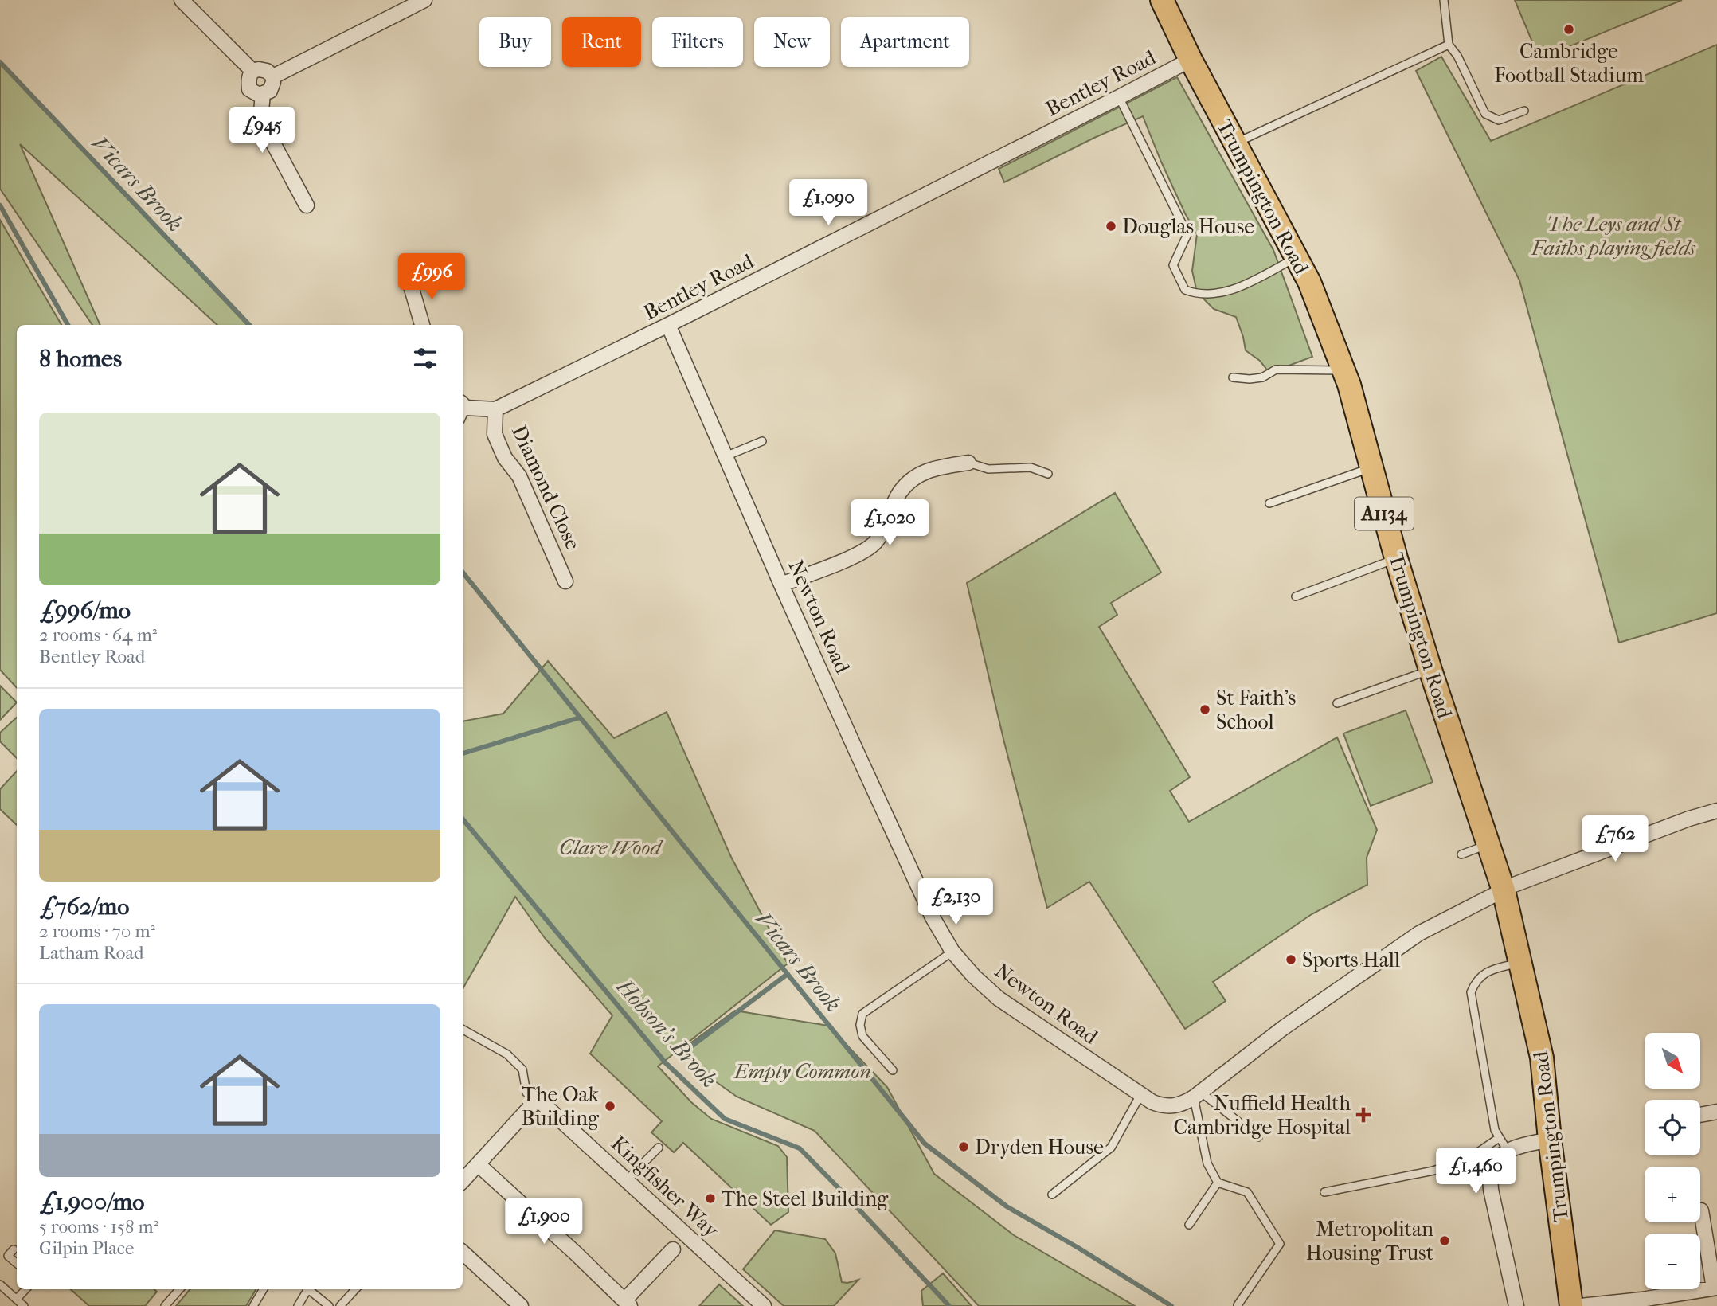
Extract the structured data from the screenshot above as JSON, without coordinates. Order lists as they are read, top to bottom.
{
  "streets": {
    "main road": ["Trumpington Road", "A1134"],
    "street": [
      "Bentley Road",
      "Diamond Close",
      "Newton Road",
      "Kingfisher Way"
    ]
  },
  "crossings": [
    ["Bentley Road", "Trumpington Road"],
    ["Bentley Road", "Diamond Close"],
    ["Bentley Road", "Newton Road"],
    ["Trumpington Road", "Newton Road"]
  ],
  "water": ["Vicars Brook", "Hobson's Brook"],
  "parks": ["The Leys and St Faiths playing fields", "Clare Wood", "Empty Common"],
  "places": {
    "other": [
      "Cambridge Football Stadium",
      "Douglas House",
      "St Faith's School",
      "Sports Hall",
      "The Oak Building",
      "Dryden House",
      "The Steel Building",
      "Metropolitan Housing Trust"
    ],
    "health": ["Nuffield Health Cambridge Hospital"]
  },
  "north": "bottom right",
  "page": {
    "chip": [
      "Buy",
      "Rent",
      "Filters",
      "New",
      "Apartment"
    ],
    "price": [
      "£945",
      "£1,090",
      "£996",
      "£1,020",
      "£762",
      "£2,130",
      "£1,460",
      "£1,900"
    ],
    "heading": "8 homes",
    "list": [
      {
        "name": "£996/mo",
        "note": "2 rooms · 64 m² · Bentley Road"
      },
      {
        "name": "£762/mo",
        "note": "2 rooms · 70 m² · Latham Road"
      },
      {
        "name": "£1,900/mo",
        "note": "5 rooms · 158 m² · Gilpin Place"
      }
    ],
    "map_buttons": ["+", "−"]
  }
}
